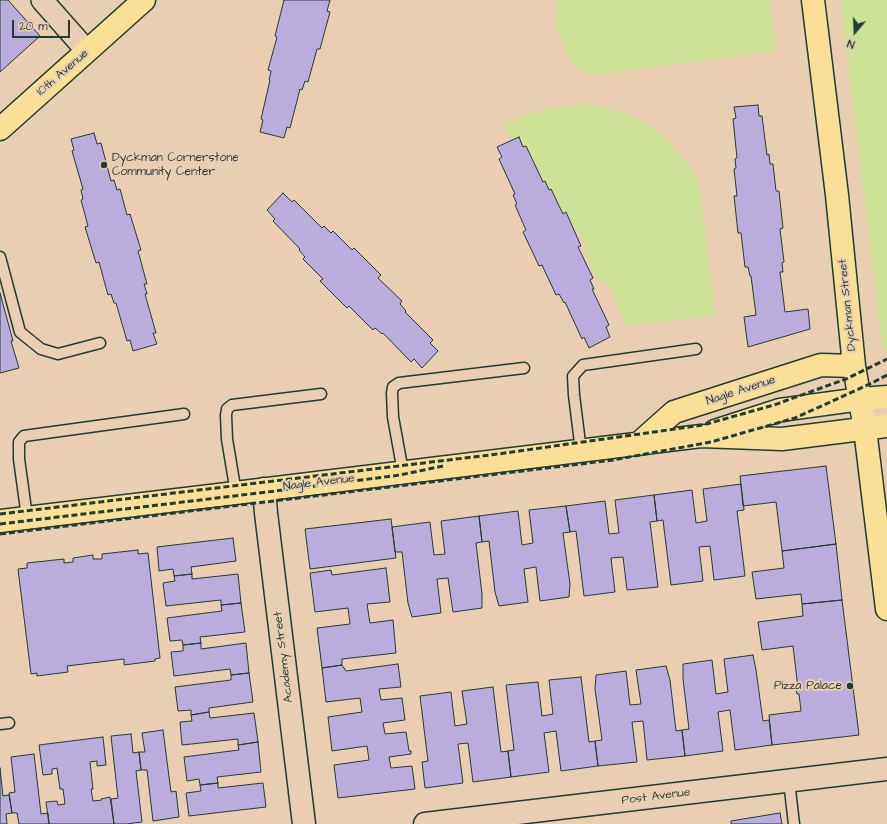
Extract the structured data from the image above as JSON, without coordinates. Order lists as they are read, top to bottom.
{
  "streets": {
    "main road": ["10th Avenue", "Dyckman Street", "Nagle Avenue"],
    "street": ["Academy Street", "Post Avenue"]
  },
  "crossings": [
    ["Dyckman Street", "Nagle Avenue"],
    ["Nagle Avenue", "Academy Street"]
  ],
  "places": ["Dyckman Cornerstone Community Center", "Pizza Palace"],
  "scale_bar": "20 m",
  "north": "bottom"
}
